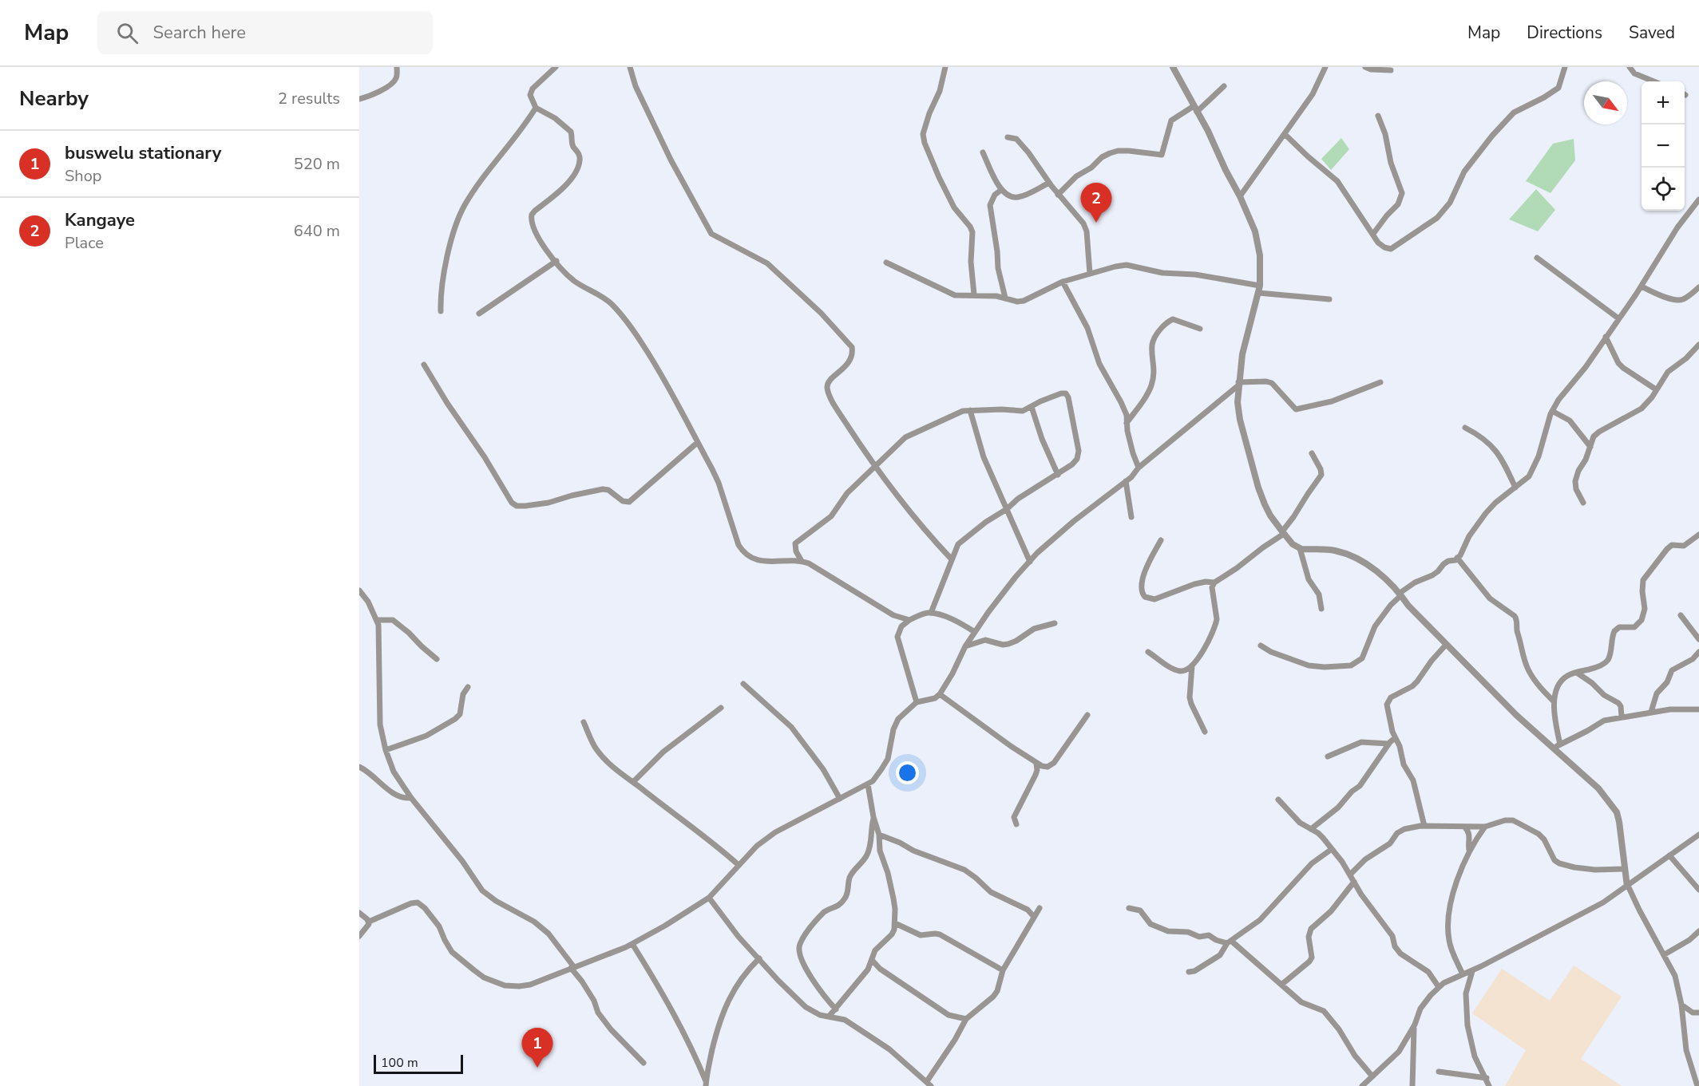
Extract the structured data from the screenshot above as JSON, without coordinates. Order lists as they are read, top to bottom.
{
  "scale_bar": "100 m",
  "north": "bottom right",
  "page": {
    "header": "Map",
    "search": "Search here",
    "nav": ["Map", "Directions", "Saved"],
    "heading": ["Nearby", "2 results"],
    "map_buttons": ["+", "−"],
    "list": [
      {
        "mark": "1",
        "name": "buswelu stationary",
        "note": "Shop",
        "value": "520 m"
      },
      {
        "mark": "2",
        "name": "Kangaye",
        "note": "Place",
        "value": "640 m"
      }
    ],
    "pins": ["2", "1"],
    "scale": "100 m"
  }
}
